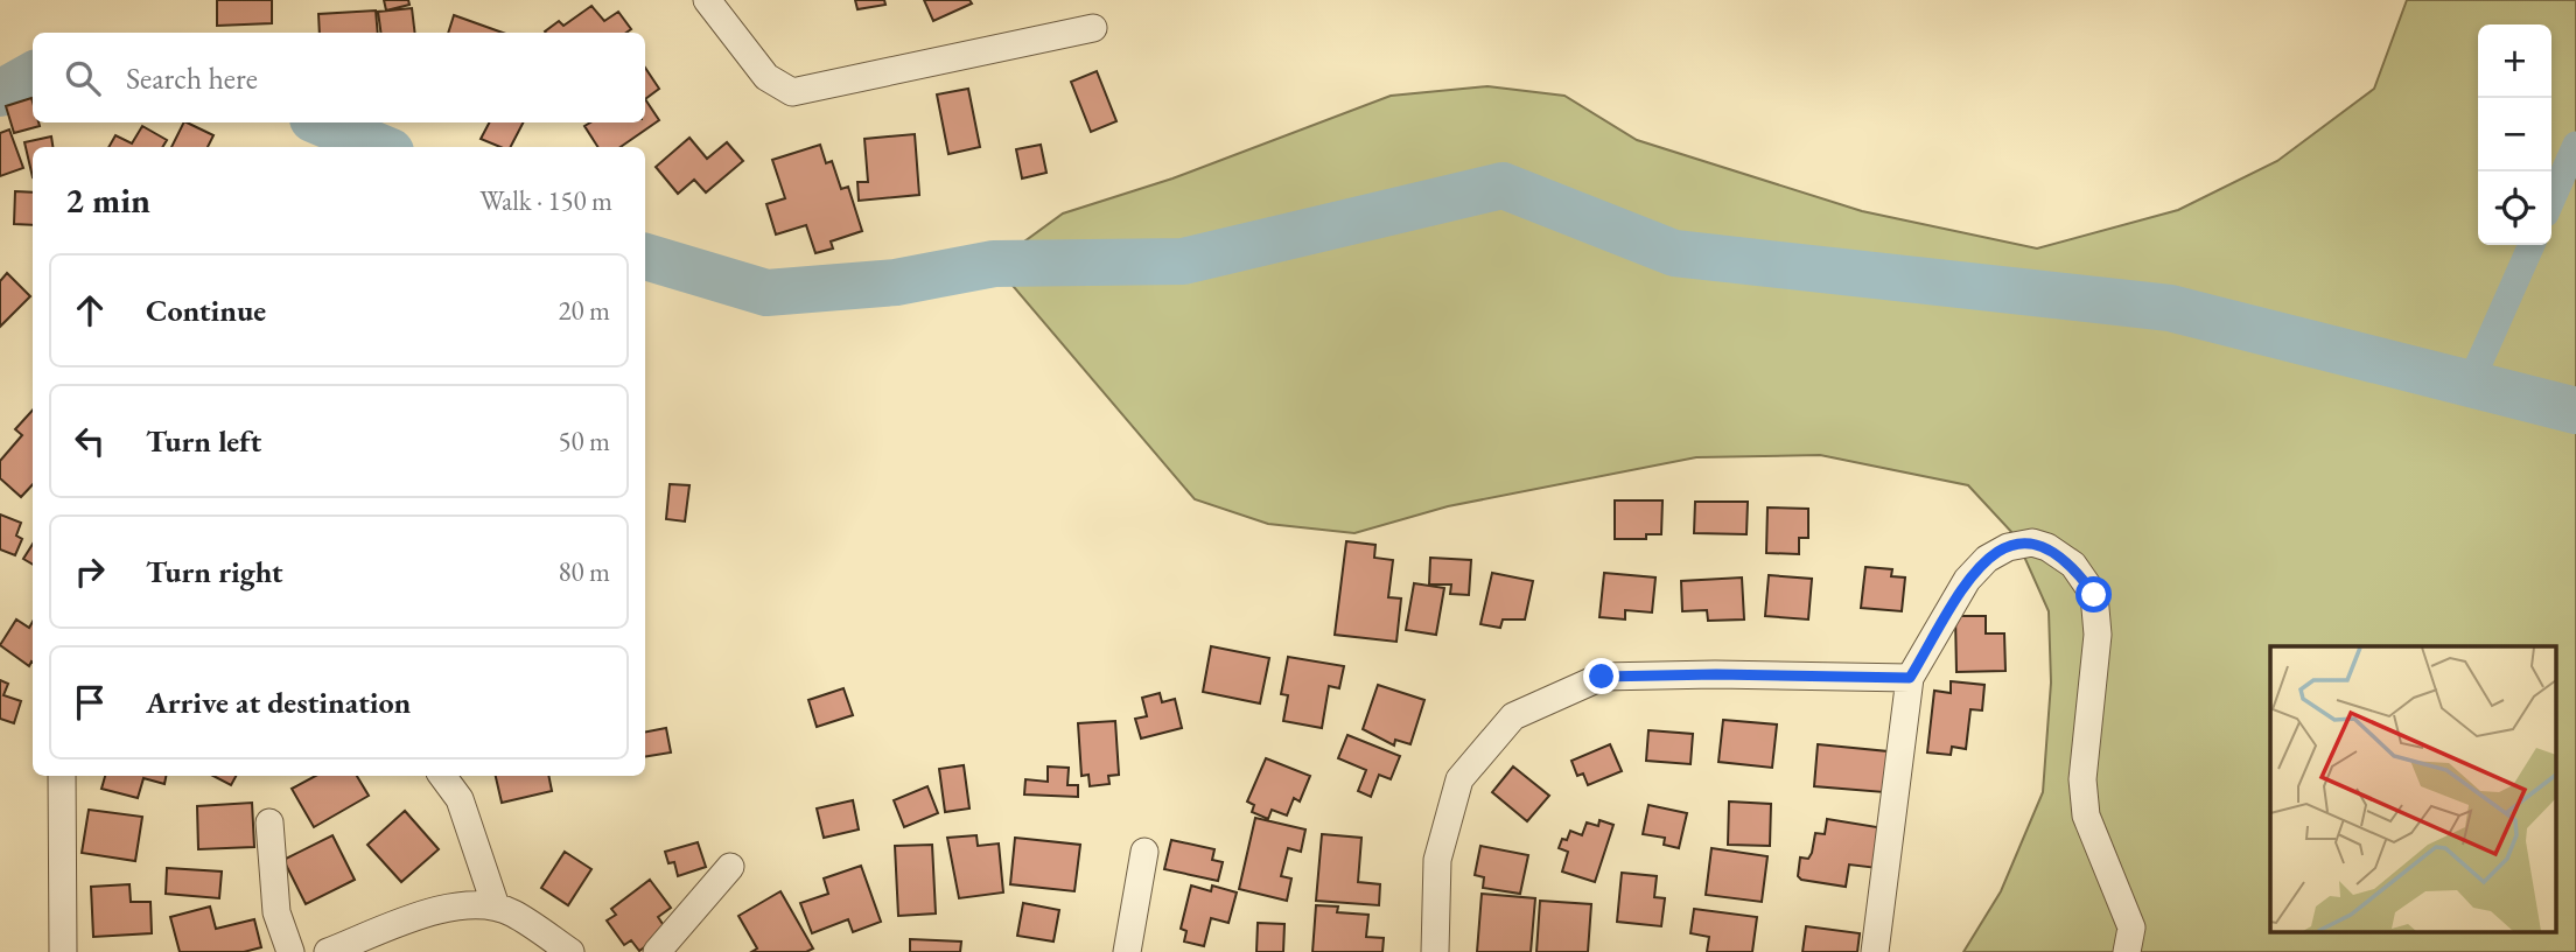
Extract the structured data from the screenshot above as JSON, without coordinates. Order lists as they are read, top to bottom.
{
  "page": {
    "map_buttons": ["+", "−"],
    "search": "Search here",
    "heading": ["2 min", "Walk · 150 m"],
    "list": [
      ["Continue", "20 m"],
      ["Turn left", "50 m"],
      ["Turn right", "80 m"],
      "Arrive at destination"
    ]
  }
}
